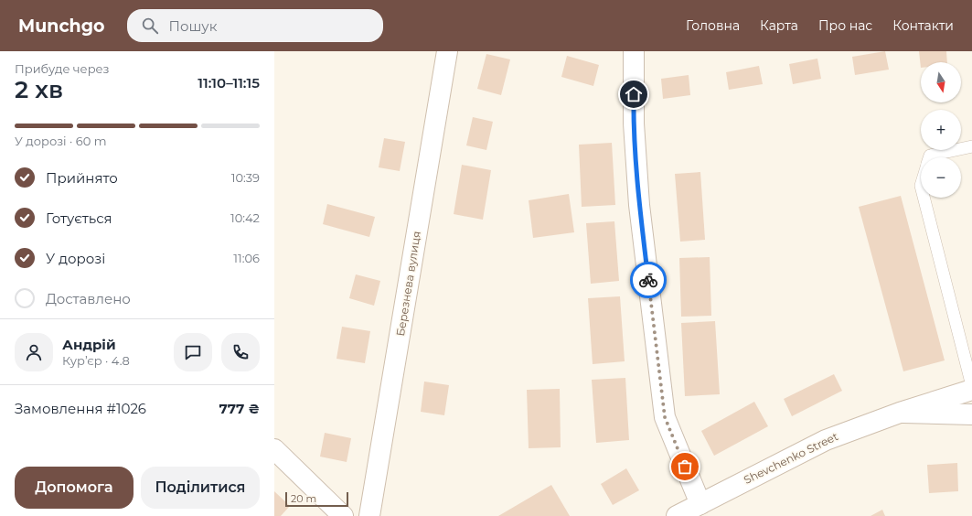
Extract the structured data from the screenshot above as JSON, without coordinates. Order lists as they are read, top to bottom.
{
  "streets": {
    "main road": ["Березнева вулиця", "Shevchenko Street"]
  },
  "scale_bar": "20 m",
  "north": "bottom",
  "page": {
    "header": "Munchgo",
    "search": "Пошук",
    "nav": [
      "Головна",
      "Карта",
      "Про нас",
      "Контакти"
    ],
    "heading": ["2 хв", "Прибуде через", "11:10–11:15"],
    "panel": [
      "Андрій",
      "Кур’єр · 4.8",
      "Замовлення #1026",
      "777 ₴"
    ],
    "map_buttons": ["+", "−"],
    "bar": "У дорозі · 60 m",
    "list": [
      ["Прийнято", "10:39"],
      ["Готується", "10:42"],
      ["У дорозі", "11:06"],
      "Доставлено"
    ],
    "buttons": ["Допомога", "Поділитися"],
    "scale": "20 m"
  }
}
